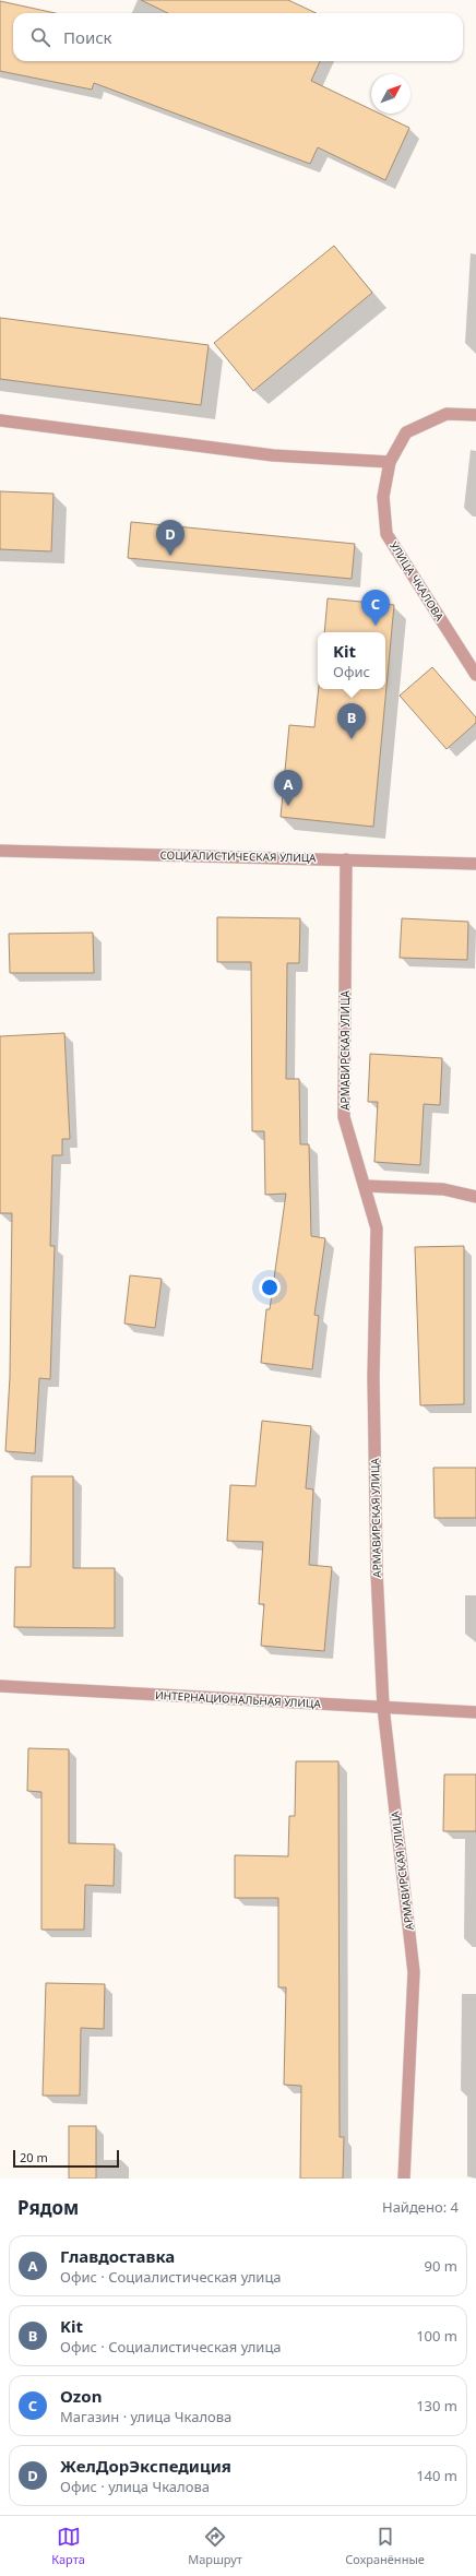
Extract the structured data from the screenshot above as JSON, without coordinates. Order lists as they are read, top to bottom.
{
  "streets": {
    "street": [
      "УЛИЦА ЧКАЛОВА",
      "СОЦИАЛИСТИЧЕСКАЯ УЛИЦА",
      "АРМАВИРСКАЯ УЛИЦА",
      "ИНТЕРНАЦИОНАЛЬНАЯ УЛИЦА"
    ]
  },
  "crossings": [
    ["СОЦИАЛИСТИЧЕСКАЯ УЛИЦА", "АРМАВИРСКАЯ УЛИЦА"],
    ["АРМАВИРСКАЯ УЛИЦА", "ИНТЕРНАЦИОНАЛЬНАЯ УЛИЦА"]
  ],
  "scale_bar": "20 m",
  "north": "top right",
  "page": {
    "search": "Поиск",
    "pins": [
      "D",
      "C",
      "B",
      "A"
    ],
    "popup": ["Kit", "Офис"],
    "scale": "20 m",
    "heading": ["Рядом", "Найдено: 4"],
    "list": [
      {
        "mark": "A",
        "name": "Главдоставка",
        "note": "Офис · Социалистическая улица",
        "value": "90 m"
      },
      {
        "mark": "B",
        "name": "Kit",
        "note": "Офис · Социалистическая улица",
        "value": "100 m"
      },
      {
        "mark": "C",
        "name": "Ozon",
        "note": "Магазин · улица Чкалова",
        "value": "130 m"
      },
      {
        "mark": "D",
        "name": "ЖелДорЭкспедиция",
        "note": "Офис · улица Чкалова",
        "value": "140 m"
      }
    ],
    "nav": ["Карта", "Маршрут", "Сохранённые"]
  }
}
